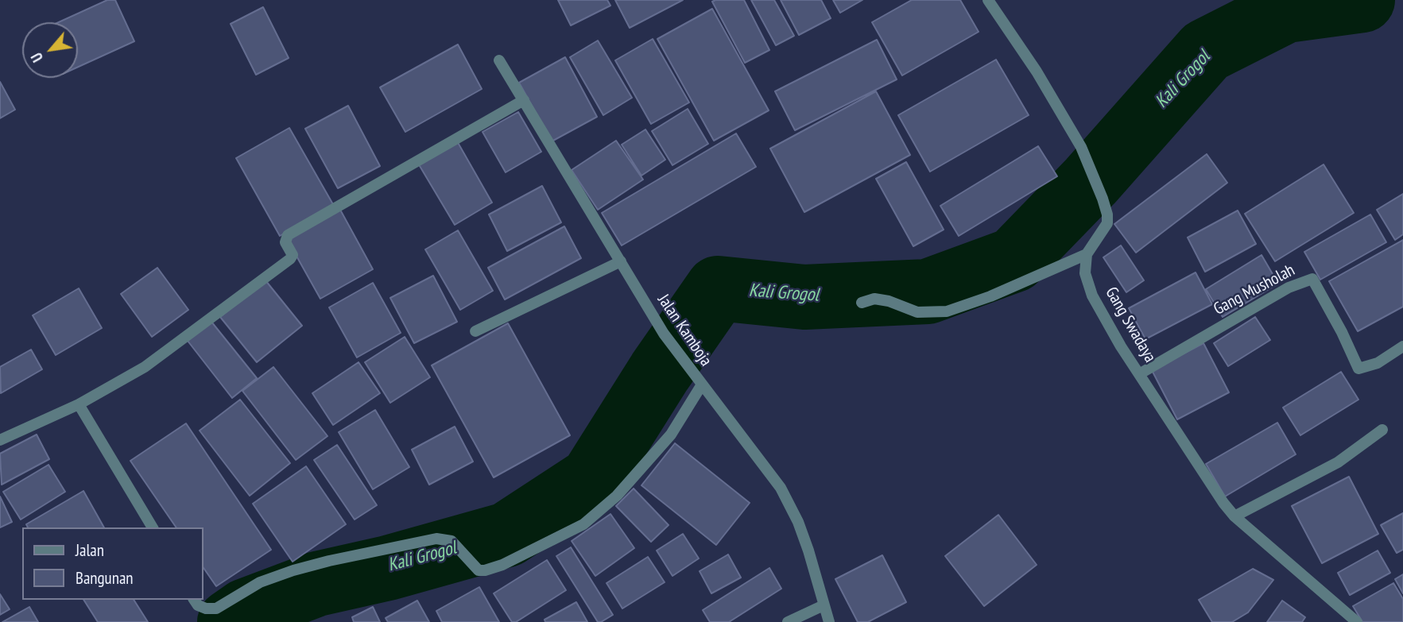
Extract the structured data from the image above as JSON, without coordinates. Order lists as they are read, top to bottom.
{
  "streets": {
    "street": ["Gang Musholah", "Gang Swadaya", "Jalan Kamboja"]
  },
  "crossings": [
    ["Gang Musholah", "Gang Swadaya"]
  ],
  "water": ["Kali Grogol"],
  "legend": ["Jalan", "Bangunan"],
  "north": "bottom left"
}
